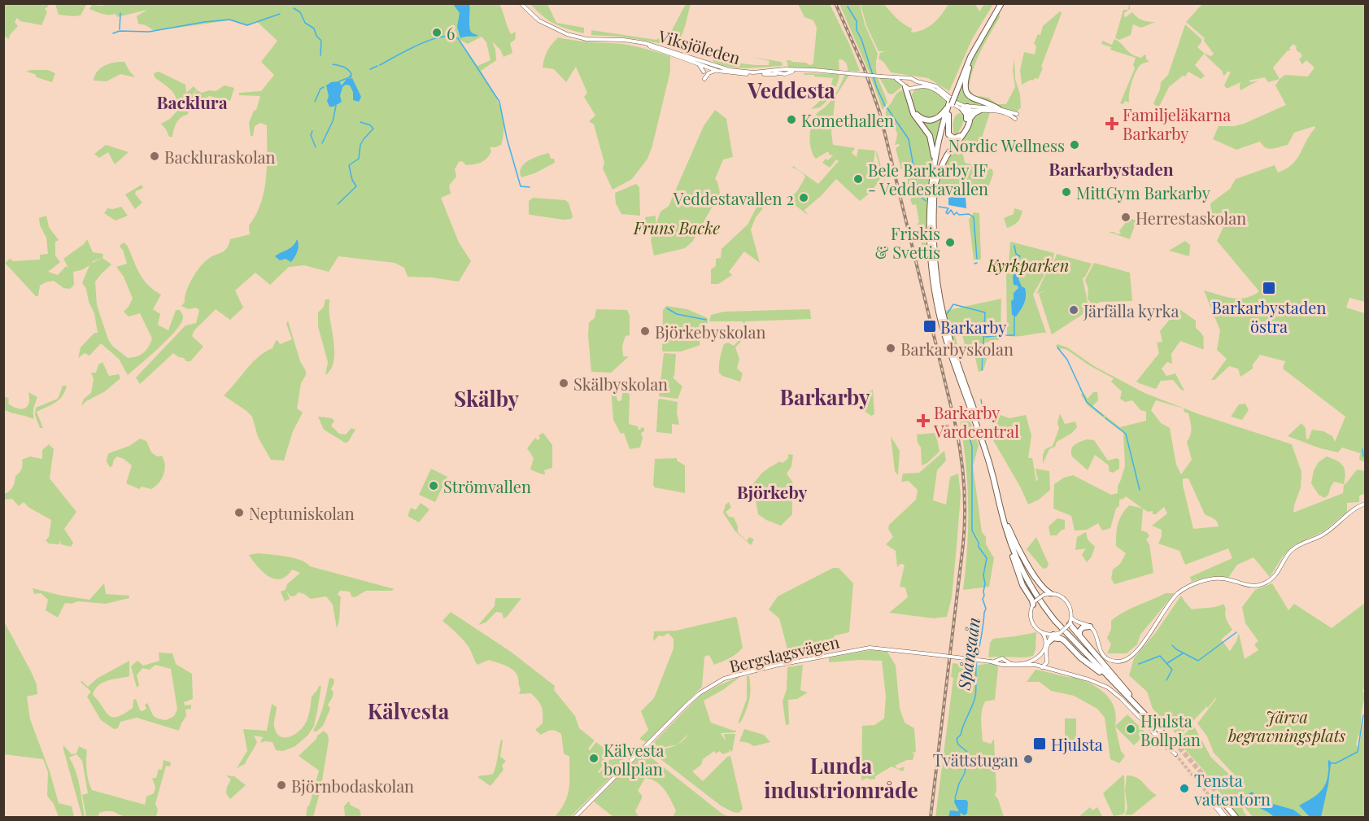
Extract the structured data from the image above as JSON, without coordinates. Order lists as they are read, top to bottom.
{
  "streets": {
    "main road": ["Viksjöleden", "Bergslagsvägen"]
  },
  "districts": [
    "Veddesta",
    "Backlura",
    "Barkarbystaden",
    "Barkarby",
    "Skälby",
    "Björkeby",
    "Kälvesta",
    "Lunda industriområde"
  ],
  "water": ["Spångaån"],
  "parks": ["Fruns Backe", "Kyrkparken", "Järva begravningsplats"],
  "places": {
    "other": [
      "6",
      "Komethallen",
      "Nordic Wellness",
      "Backluraskolan",
      "Bele Barkarby IF - Veddestavallen",
      "MittGym Barkarby",
      "Veddestavallen 2",
      "Herrestaskolan",
      "Friskis & Svettis",
      "Järfälla kyrka",
      "Björkebyskolan",
      "Barkarbyskolan",
      "Skälbyskolan",
      "Strömvallen",
      "Neptuniskolan",
      "Hjulsta Bollplan",
      "Kälvesta bollplan",
      "Tvättstugan",
      "Björnbodaskolan",
      "Tensta vattentorn"
    ],
    "health": ["Familjeläkarna Barkarby", "Barkarby Vårdcentral"],
    "transit": ["Barkarbystaden östra", "Barkarby", "Hjulsta"]
  }
}
